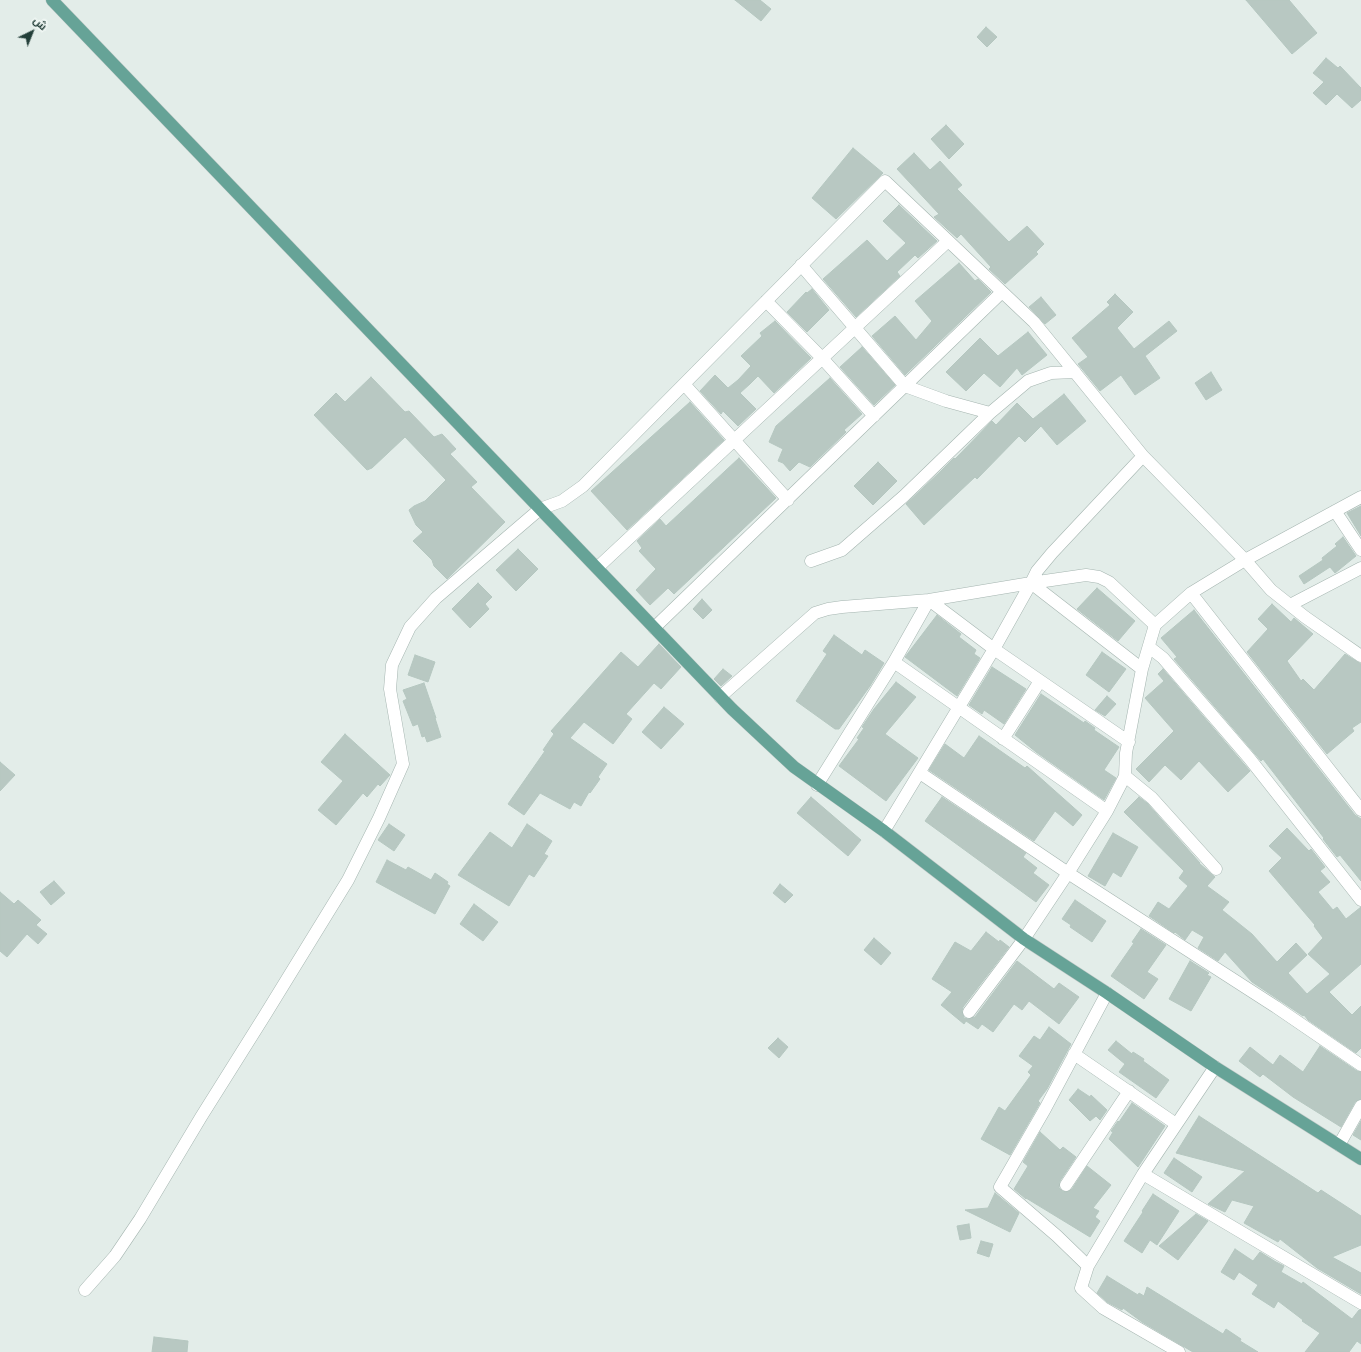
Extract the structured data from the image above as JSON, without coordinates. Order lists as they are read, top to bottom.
{
  "north": "top right"
}
